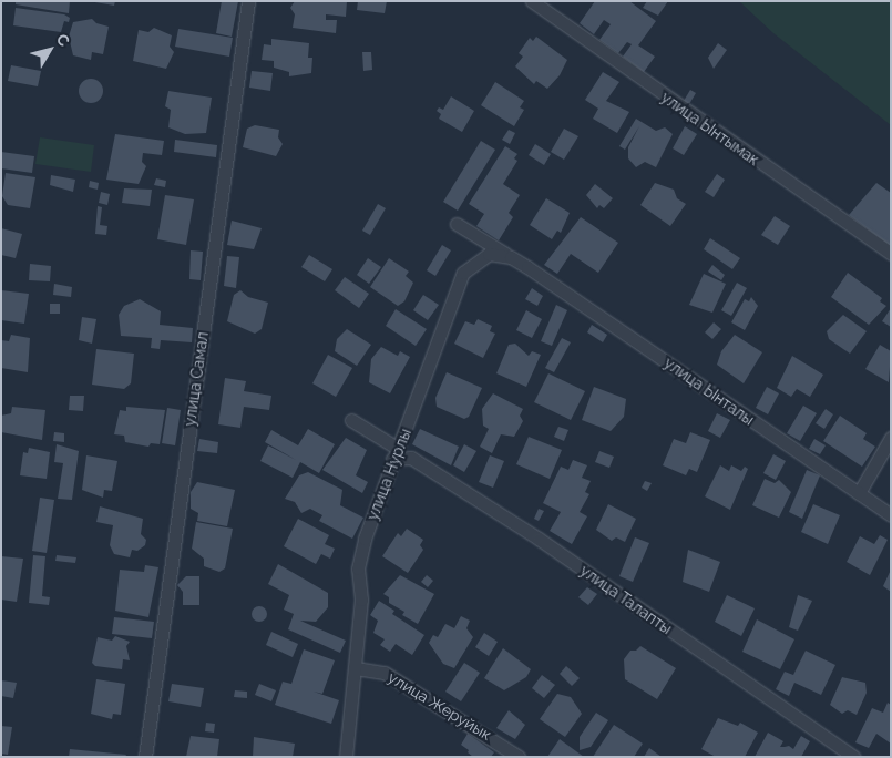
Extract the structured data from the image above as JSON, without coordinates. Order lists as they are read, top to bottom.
{
  "streets": {
    "street": [
      "улица Ынтымак",
      "улица Самал",
      "улица Ынталы",
      "улица Нурлы",
      "улица Талапты",
      "улица Жеруйык"
    ]
  },
  "crossings": [
    ["улица Ынталы", "улица Нурлы"],
    ["улица Нурлы", "улица Талапты"],
    ["улица Нурлы", "улица Жеруйык"]
  ],
  "north": "top right"
}
